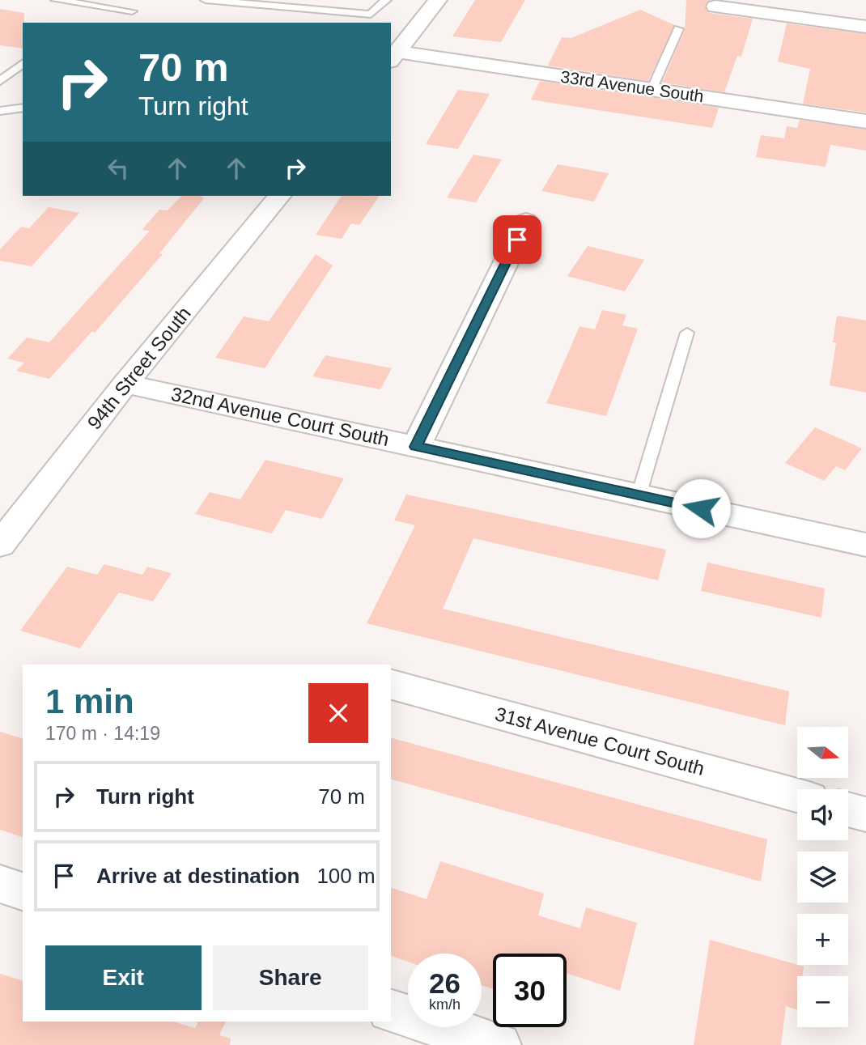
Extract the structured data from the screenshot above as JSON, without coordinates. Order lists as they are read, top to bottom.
{
  "streets": {
    "street": [
      "33rd Avenue South",
      "94th Street South",
      "32nd Avenue Court South",
      "31st Avenue Court South"
    ]
  },
  "crossings": [
    ["94th Street South", "32nd Avenue Court South"]
  ],
  "north": "right",
  "page": {
    "turn": ["70 m", "Turn right"],
    "heading": ["1 min", "170 m · 14:19"],
    "map_buttons": ["+", "−"],
    "list": [
      {
        "name": "Turn right",
        "value": "70 m"
      },
      {
        "name": "Arrive at destination",
        "value": "100 m"
      }
    ],
    "buttons": ["Exit", "Share"],
    "speed": "26 km/h",
    "limit": "30"
  }
}
